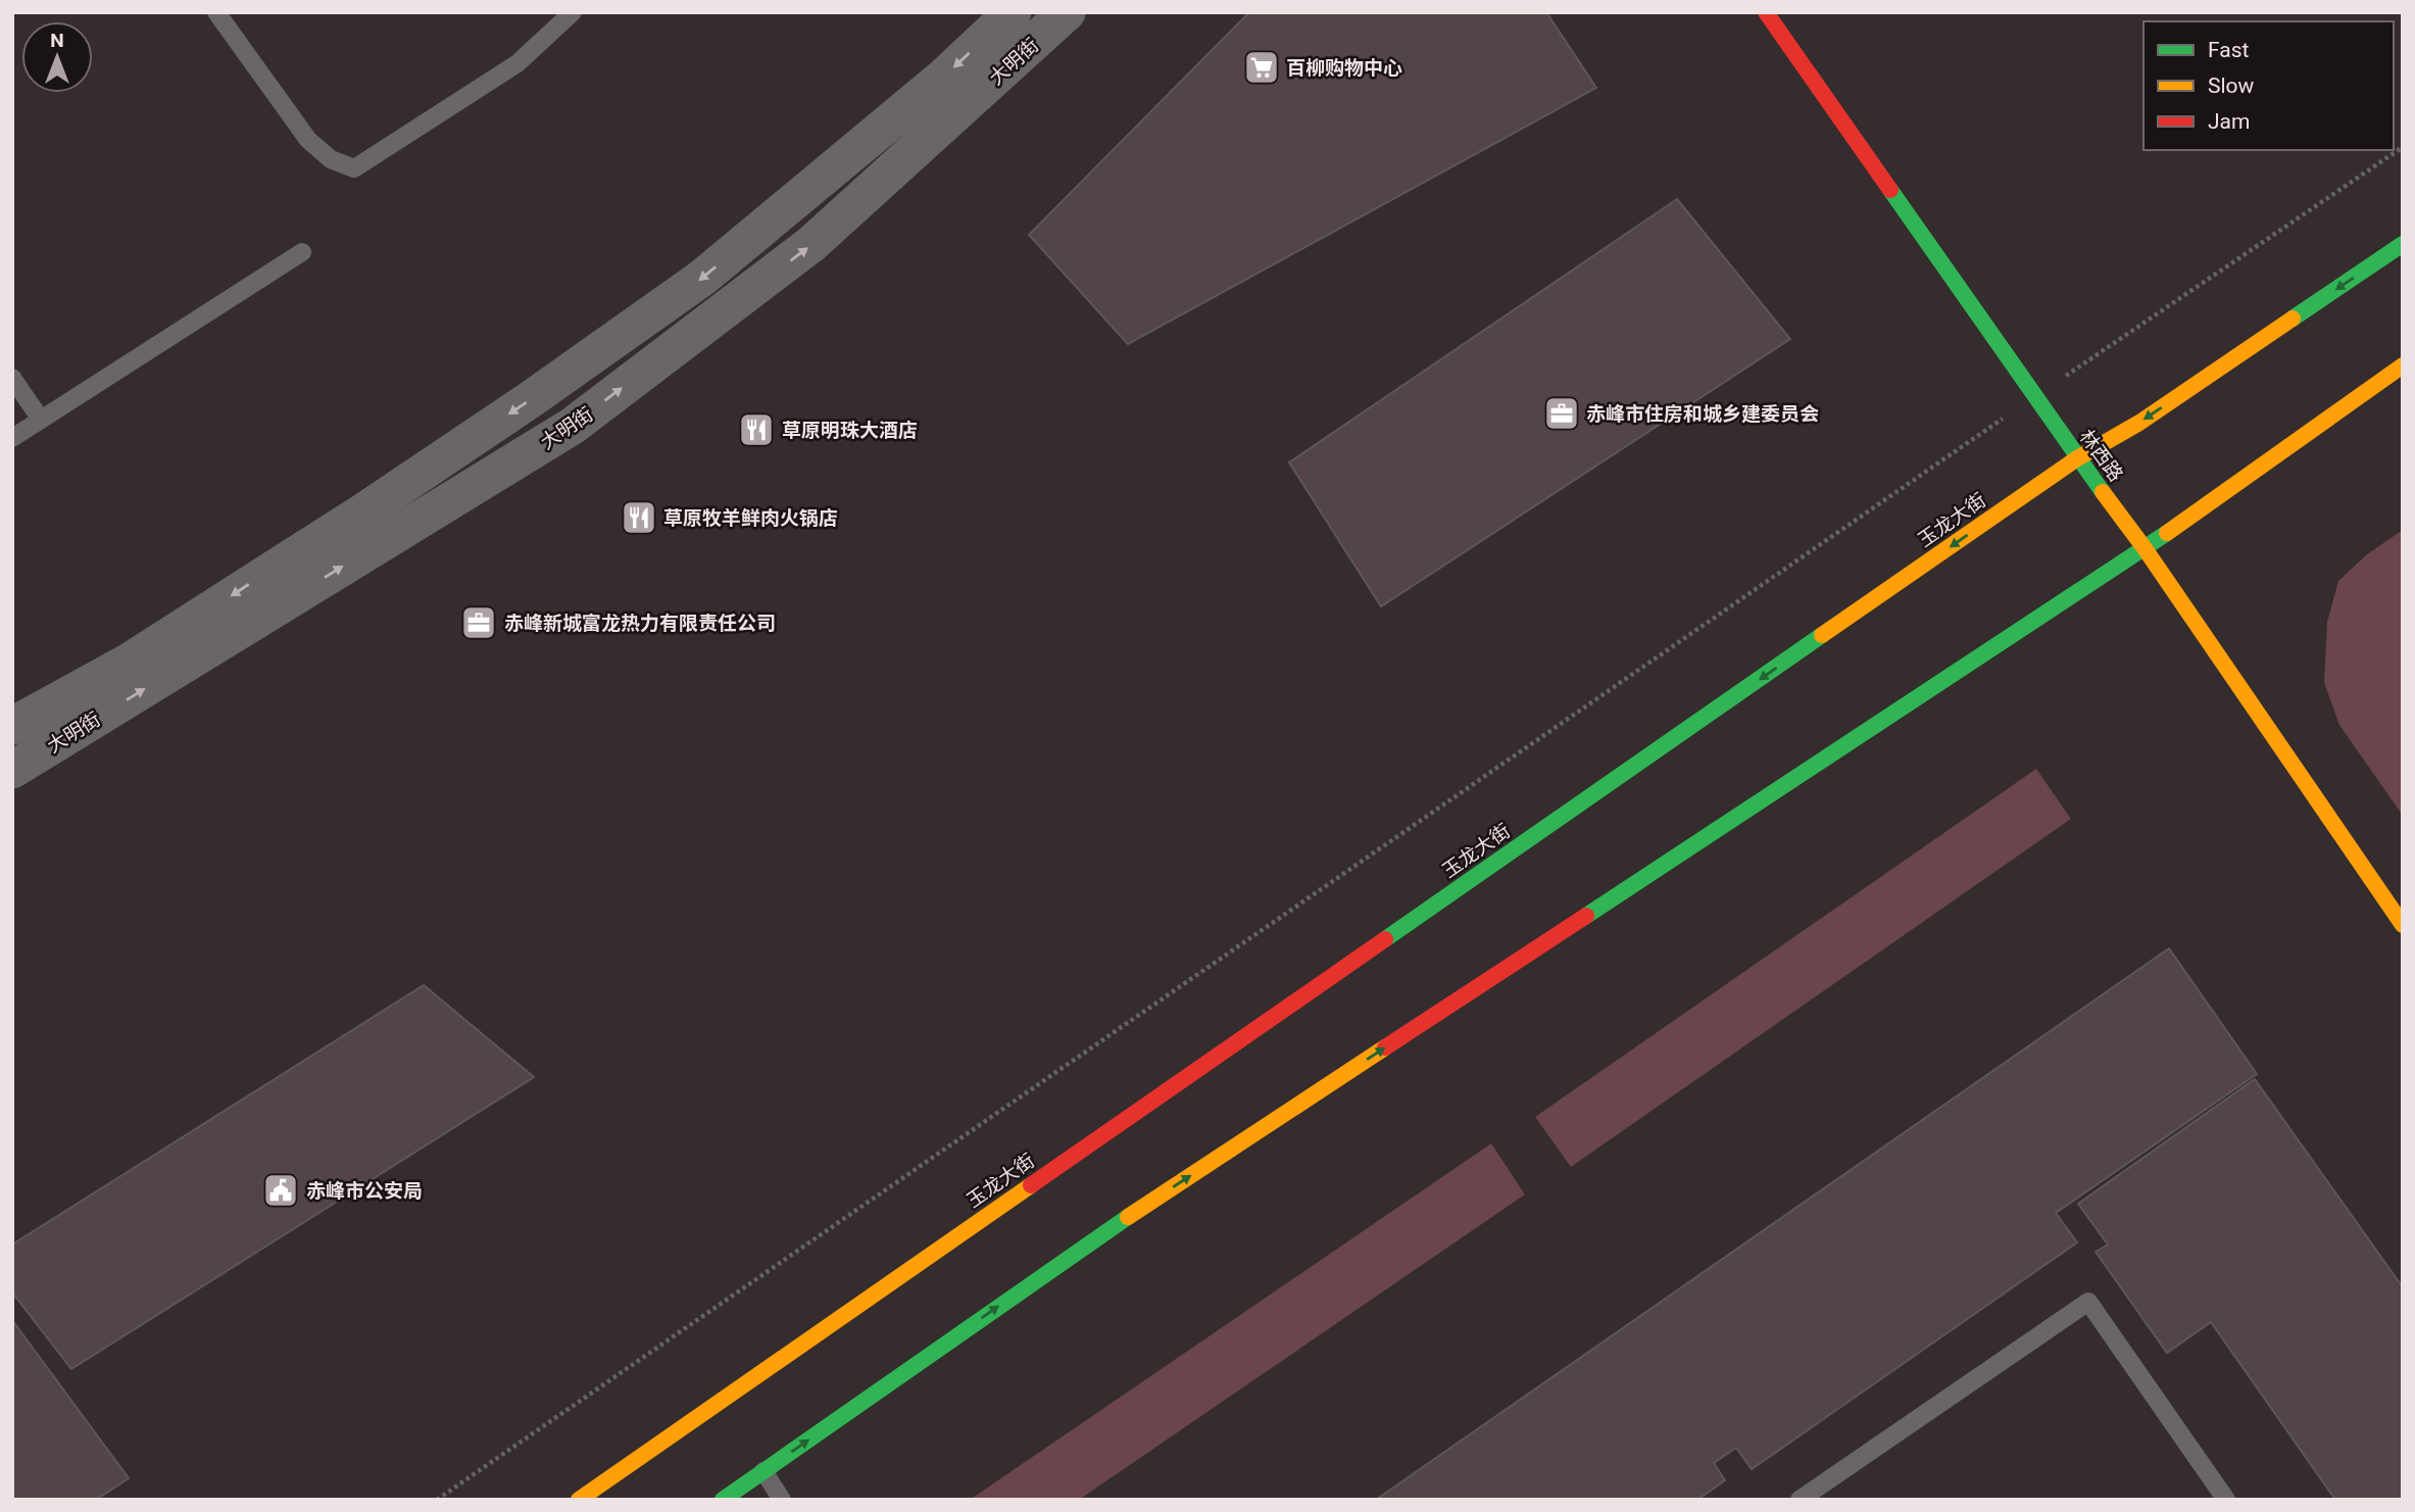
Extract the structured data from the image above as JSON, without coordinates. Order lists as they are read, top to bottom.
{
  "streets": {
    "main road": ["林西路", "玉龙大街"],
    "street": ["大明街"]
  },
  "crossings": [
    ["林西路", "玉龙大街"]
  ],
  "places": {
    "supermarket": ["百柳购物中心"],
    "office": ["赤峰市住房和城乡建委员会", "赤峰新城富龙热力有限责任公司"],
    "restaurant": ["草原明珠大酒店", "草原牧羊鲜肉火锅店"],
    "public building": ["赤峰市公安局"]
  },
  "legend": ["Fast", "Slow", "Jam"],
  "north": "top"
}
